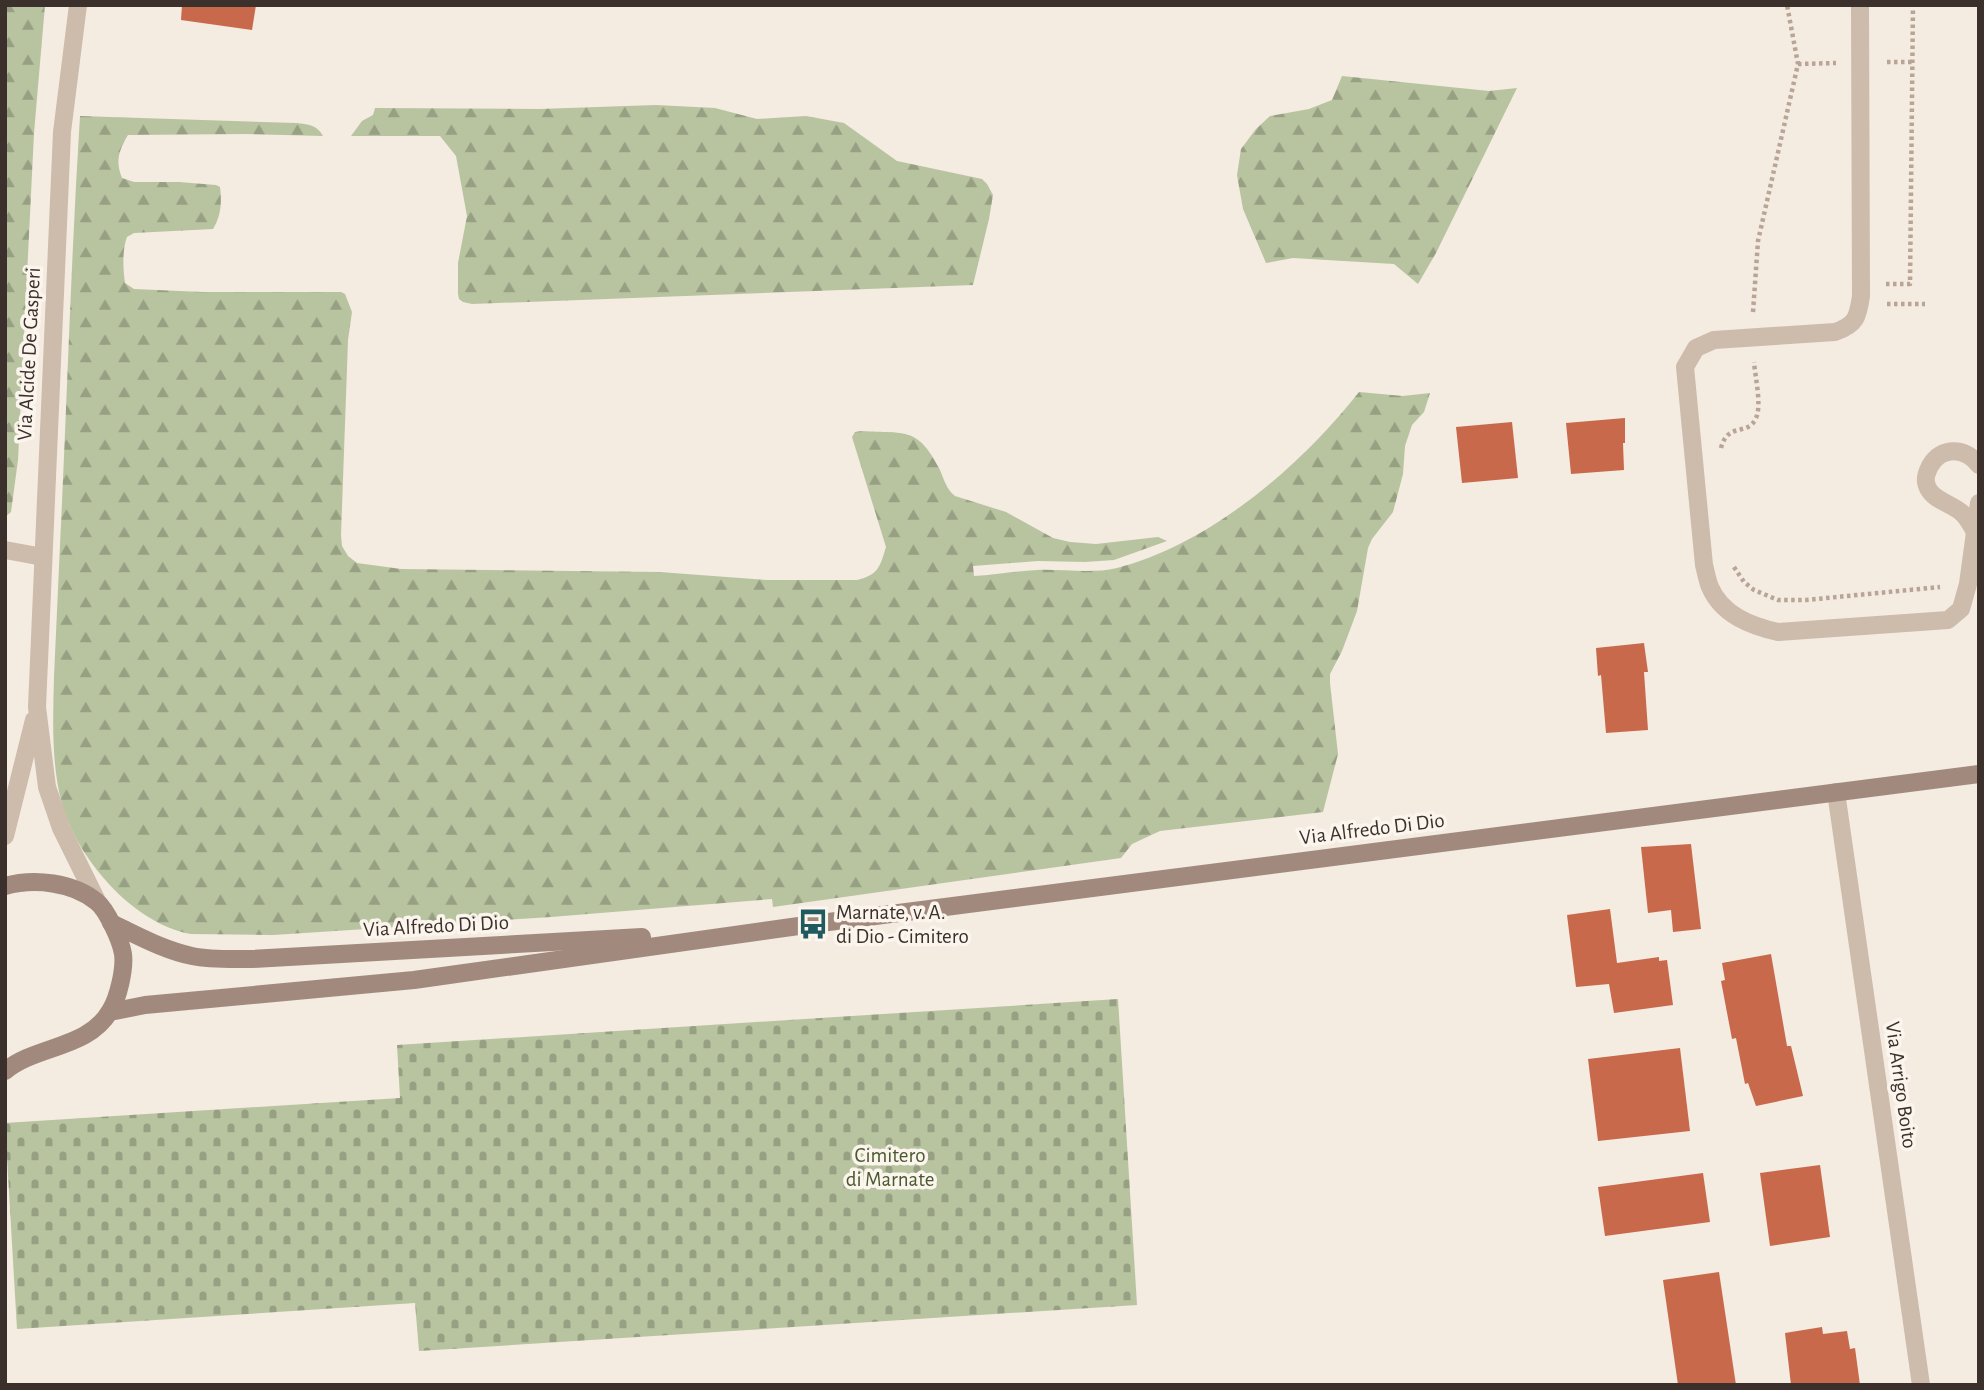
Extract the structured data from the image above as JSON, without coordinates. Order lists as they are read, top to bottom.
{
  "streets": {
    "main road": ["Via Alfredo Di Dio"],
    "street": ["Via Alcide De Gasperi", "Via Arrigo Boito"]
  },
  "crossings": [
    ["Via Alfredo Di Dio", "Via Arrigo Boito"]
  ],
  "parks": ["Cimitero di Marnate"],
  "places": {
    "bus stop": ["Marnate, v. A. di Dio - Cimitero"]
  }
}
